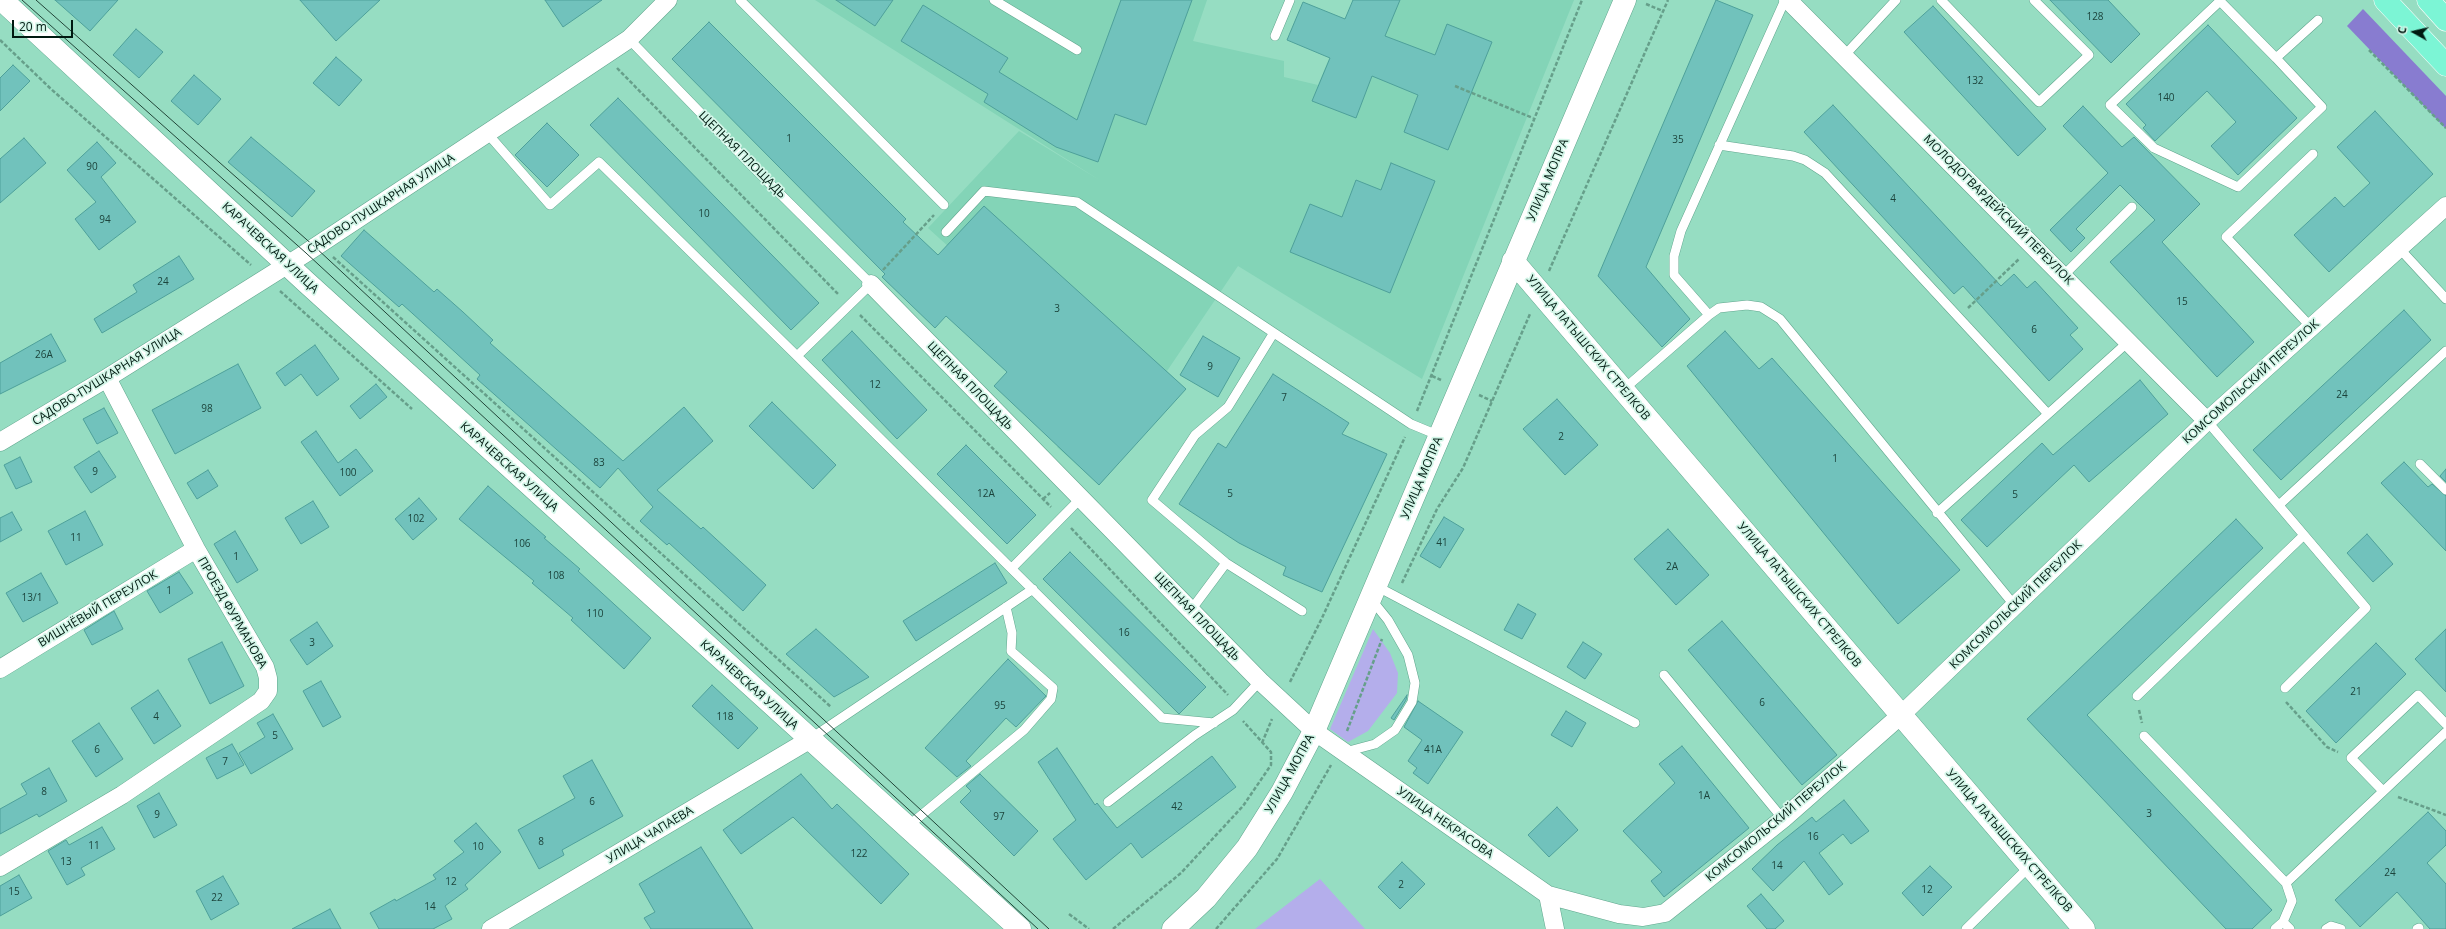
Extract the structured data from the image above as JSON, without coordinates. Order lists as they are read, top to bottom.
{
  "streets": {
    "street": [
      "ЩЕПНАЯ ПЛОЩАДЬ",
      "УЛИЦА МОПРА",
      "САДОВО-ПУШКАРНАЯ УЛИЦА",
      "МОЛОДОГВАРДЕЙСКИЙ ПЕРЕУЛОК",
      "КАРАЧЕВСКАЯ УЛИЦА",
      "УЛИЦА ЛАТЫШСКИХ СТРЕЛКОВ",
      "КОМСОМОЛЬСКИЙ ПЕРЕУЛОК",
      "ВИШНЁВЫЙ ПЕРЕУЛОК",
      "ПРОЕЗД ФУРМАНОВА",
      "УЛИЦА НЕКРАСОВА",
      "УЛИЦА ЧАПАЕВА"
    ]
  },
  "crossings": [
    ["ЩЕПНАЯ ПЛОЩАДЬ", "УЛИЦА МОПРА"],
    ["ЩЕПНАЯ ПЛОЩАДЬ", "САДОВО-ПУШКАРНАЯ УЛИЦА"],
    ["ЩЕПНАЯ ПЛОЩАДЬ", "УЛИЦА НЕКРАСОВА"],
    ["УЛИЦА МОПРА", "УЛИЦА ЛАТЫШСКИХ СТРЕЛКОВ"],
    ["УЛИЦА МОПРА", "УЛИЦА НЕКРАСОВА"],
    ["САДОВО-ПУШКАРНАЯ УЛИЦА", "КАРАЧЕВСКАЯ УЛИЦА"],
    ["САДОВО-ПУШКАРНАЯ УЛИЦА", "ПРОЕЗД ФУРМАНОВА"],
    ["МОЛОДОГВАРДЕЙСКИЙ ПЕРЕУЛОК", "КОМСОМОЛЬСКИЙ ПЕРЕУЛОК"],
    ["КАРАЧЕВСКАЯ УЛИЦА", "УЛИЦА ЧАПАЕВА"],
    ["УЛИЦА ЛАТЫШСКИХ СТРЕЛКОВ", "КОМСОМОЛЬСКИЙ ПЕРЕУЛОК"],
    ["КОМСОМОЛЬСКИЙ ПЕРЕУЛОК", "УЛИЦА НЕКРАСОВА"],
    ["ВИШНЁВЫЙ ПЕРЕУЛОК", "ПРОЕЗД ФУРМАНОВА"]
  ],
  "house_numbers": [
    "128",
    "132",
    "140",
    "1",
    "35",
    "90",
    "4",
    "10",
    "94",
    "24",
    "15",
    "3",
    "6",
    "26А",
    "9",
    "12",
    "24",
    "7",
    "98",
    "2",
    "1",
    "83",
    "9",
    "100",
    "12А",
    "5",
    "5",
    "102",
    "11",
    "41",
    "106",
    "1",
    "2А",
    "108",
    "1",
    "13/1",
    "110",
    "16",
    "3",
    "21",
    "6",
    "95",
    "4",
    "118",
    "5",
    "6",
    "41А",
    "7",
    "8",
    "1А",
    "6",
    "42",
    "3",
    "9",
    "97",
    "16",
    "8",
    "11",
    "10",
    "122",
    "13",
    "14",
    "24",
    "12",
    "2",
    "12",
    "15",
    "22",
    "14"
  ],
  "scale_bar": "20 m",
  "north": "left"
}
